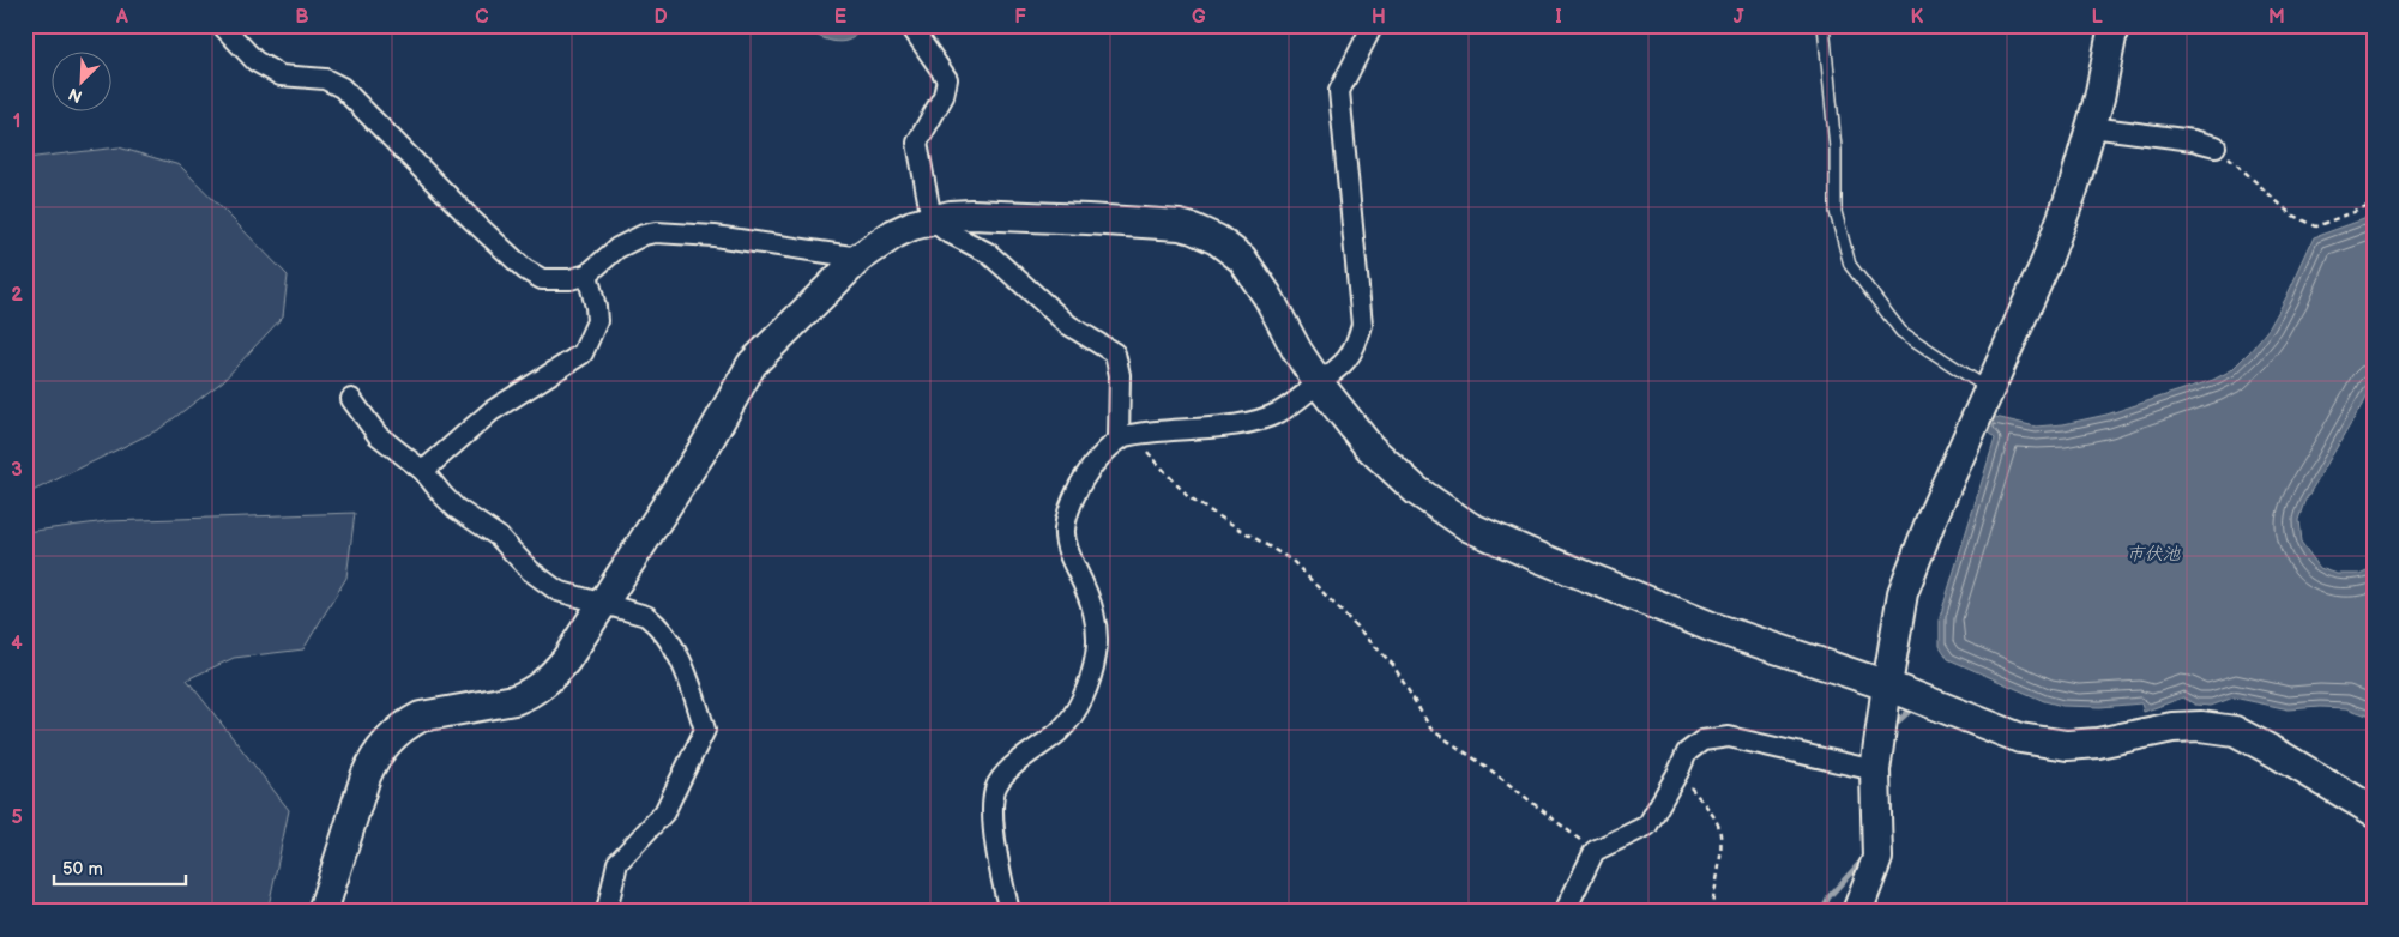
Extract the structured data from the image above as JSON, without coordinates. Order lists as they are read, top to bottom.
{
  "water": ["市伏池"],
  "scale_bar": "50 m",
  "north": "bottom left",
  "grid": {
    "columns": [
      "A",
      "B",
      "C",
      "D",
      "E",
      "F",
      "G",
      "H",
      "I",
      "J",
      "K",
      "L",
      "M"
    ],
    "rows": [
      "1",
      "2",
      "3",
      "4",
      "5"
    ]
  }
}
